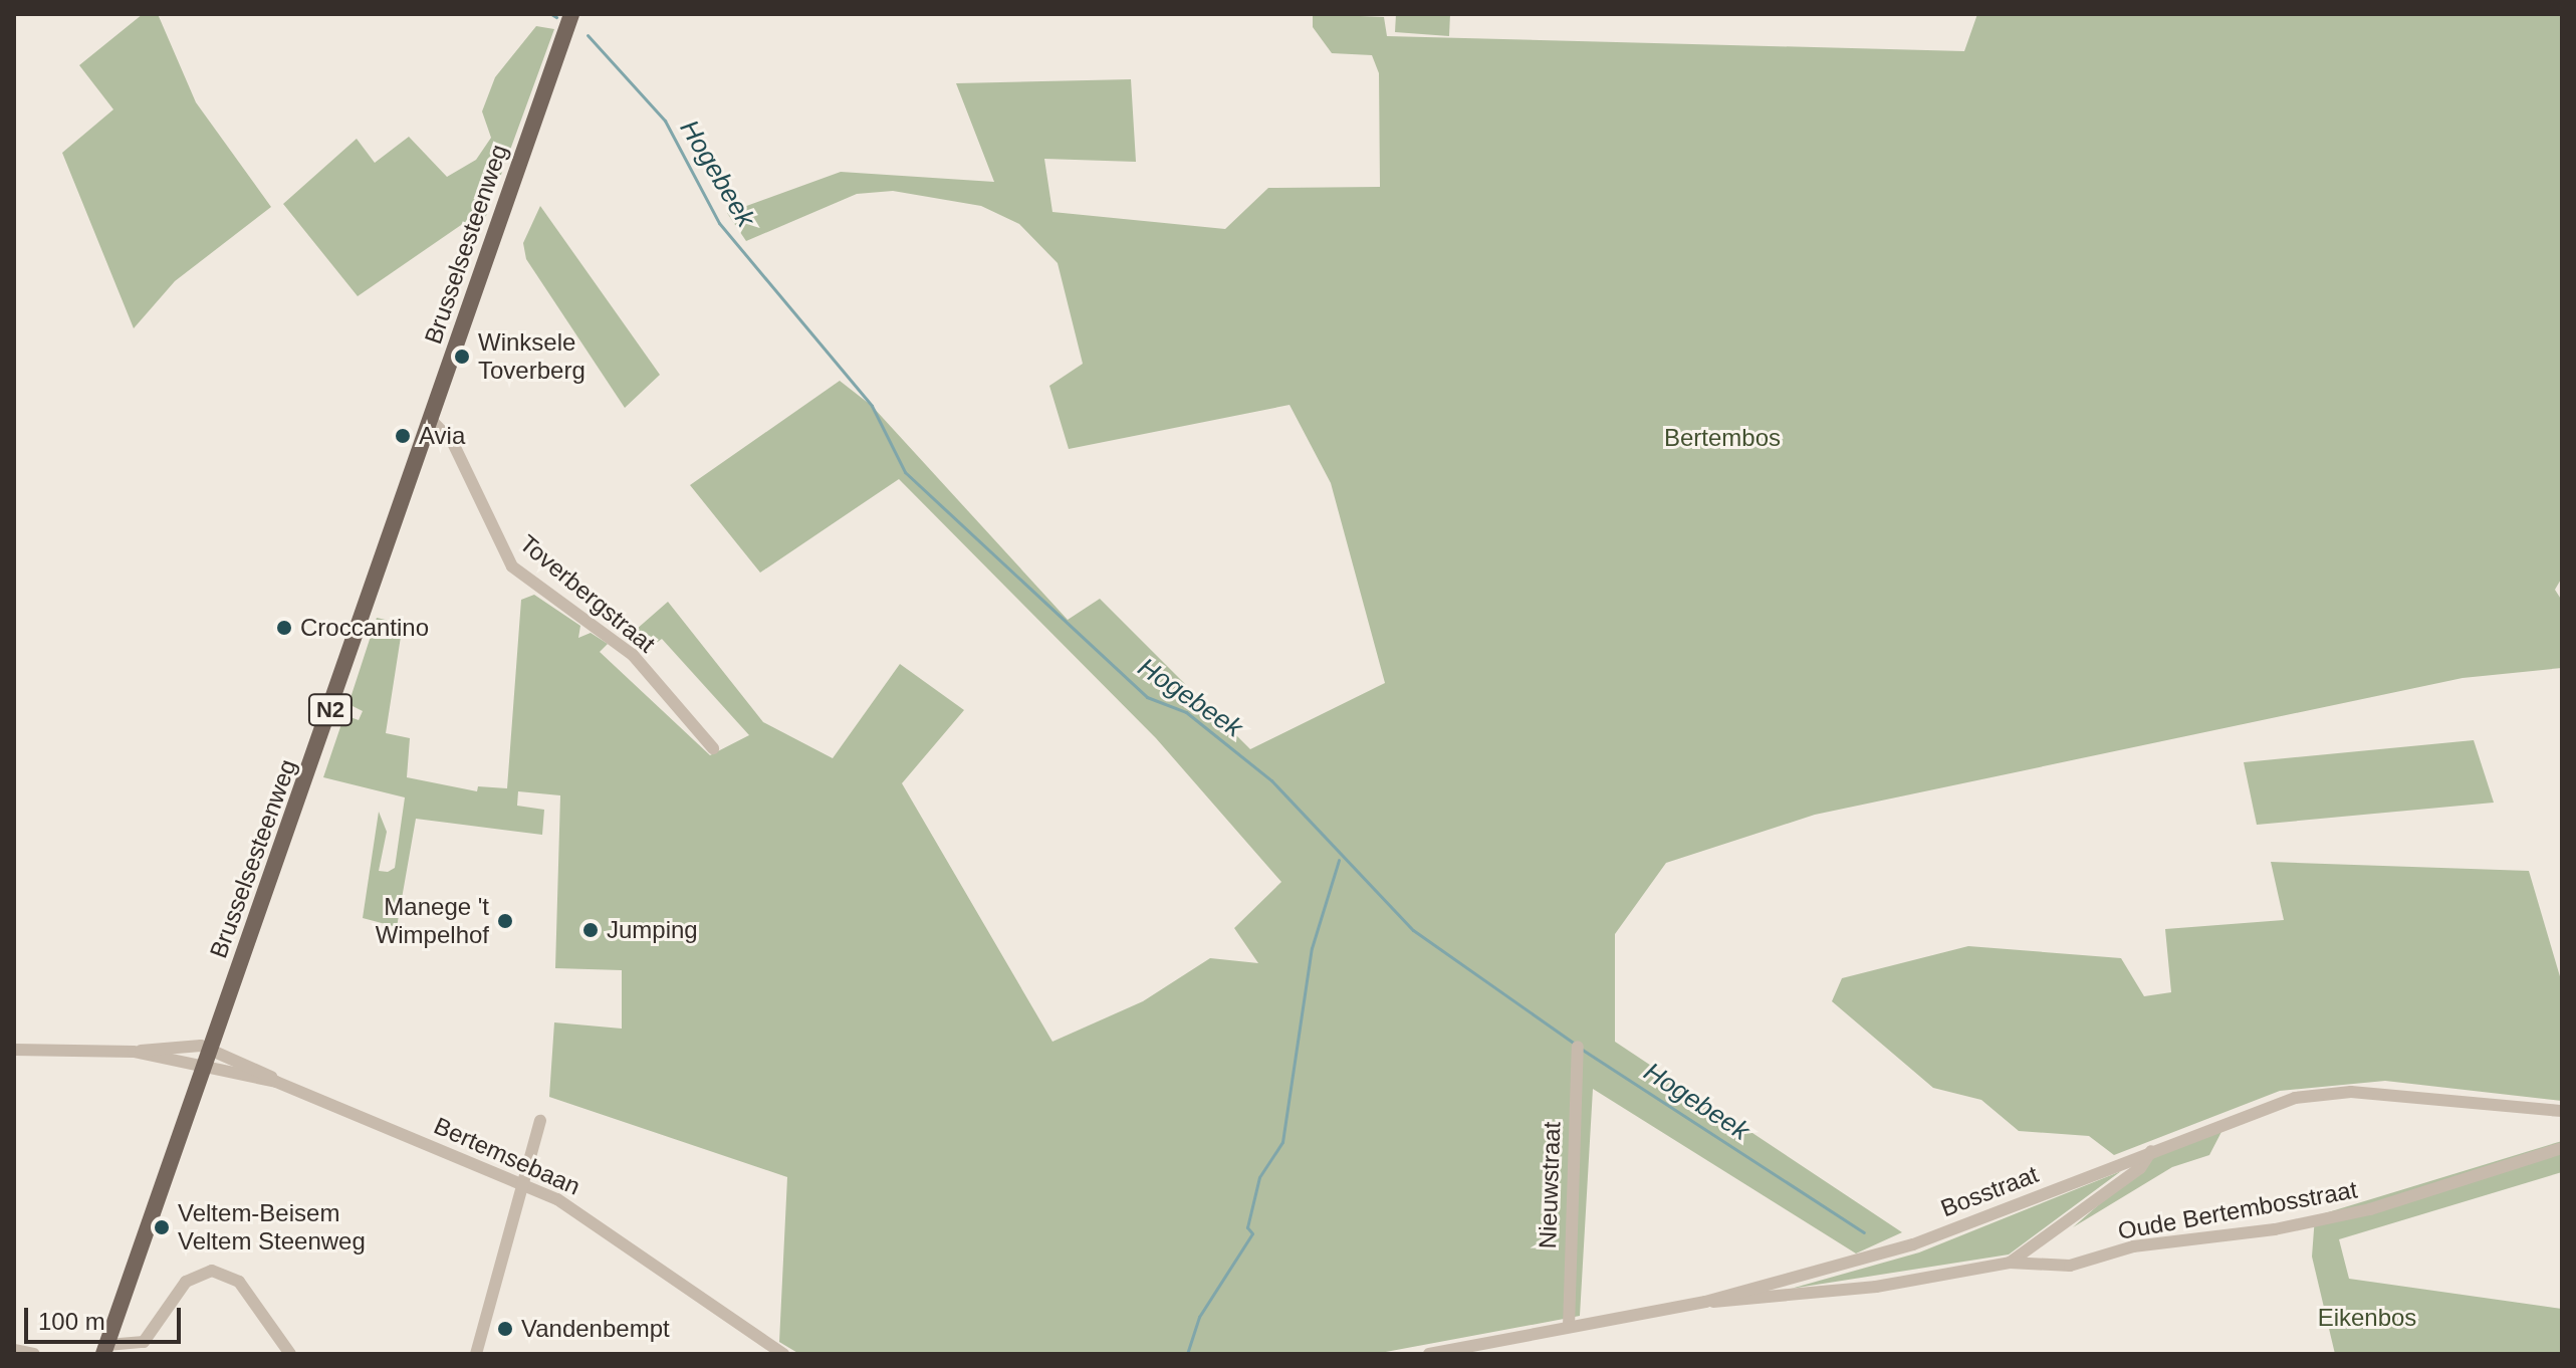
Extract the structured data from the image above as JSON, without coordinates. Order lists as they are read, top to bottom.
{
  "streets": {
    "main road": ["Brusselsesteenweg", "N2"],
    "street": [
      "Toverbergstraat",
      "Bertemsebaan",
      "Nieuwstraat",
      "Bosstraat",
      "Oude Bertembosstraat"
    ]
  },
  "crossings": [
    ["Brusselsesteenweg", "Toverbergstraat"],
    ["Brusselsesteenweg", "Bertemsebaan"],
    ["Nieuwstraat", "Bosstraat"],
    ["Bosstraat", "Oude Bertembosstraat"]
  ],
  "water": ["Hogebeek"],
  "parks": ["Bertembos", "Eikenbos"],
  "places": [
    "Winksele Toverberg",
    "Avia",
    "Croccantino",
    "Manege 't Wimpelhof",
    "Jumping",
    "Veltem-Beisem Veltem Steenweg",
    "Vandenbempt"
  ],
  "scale_bar": "100 m"
}
